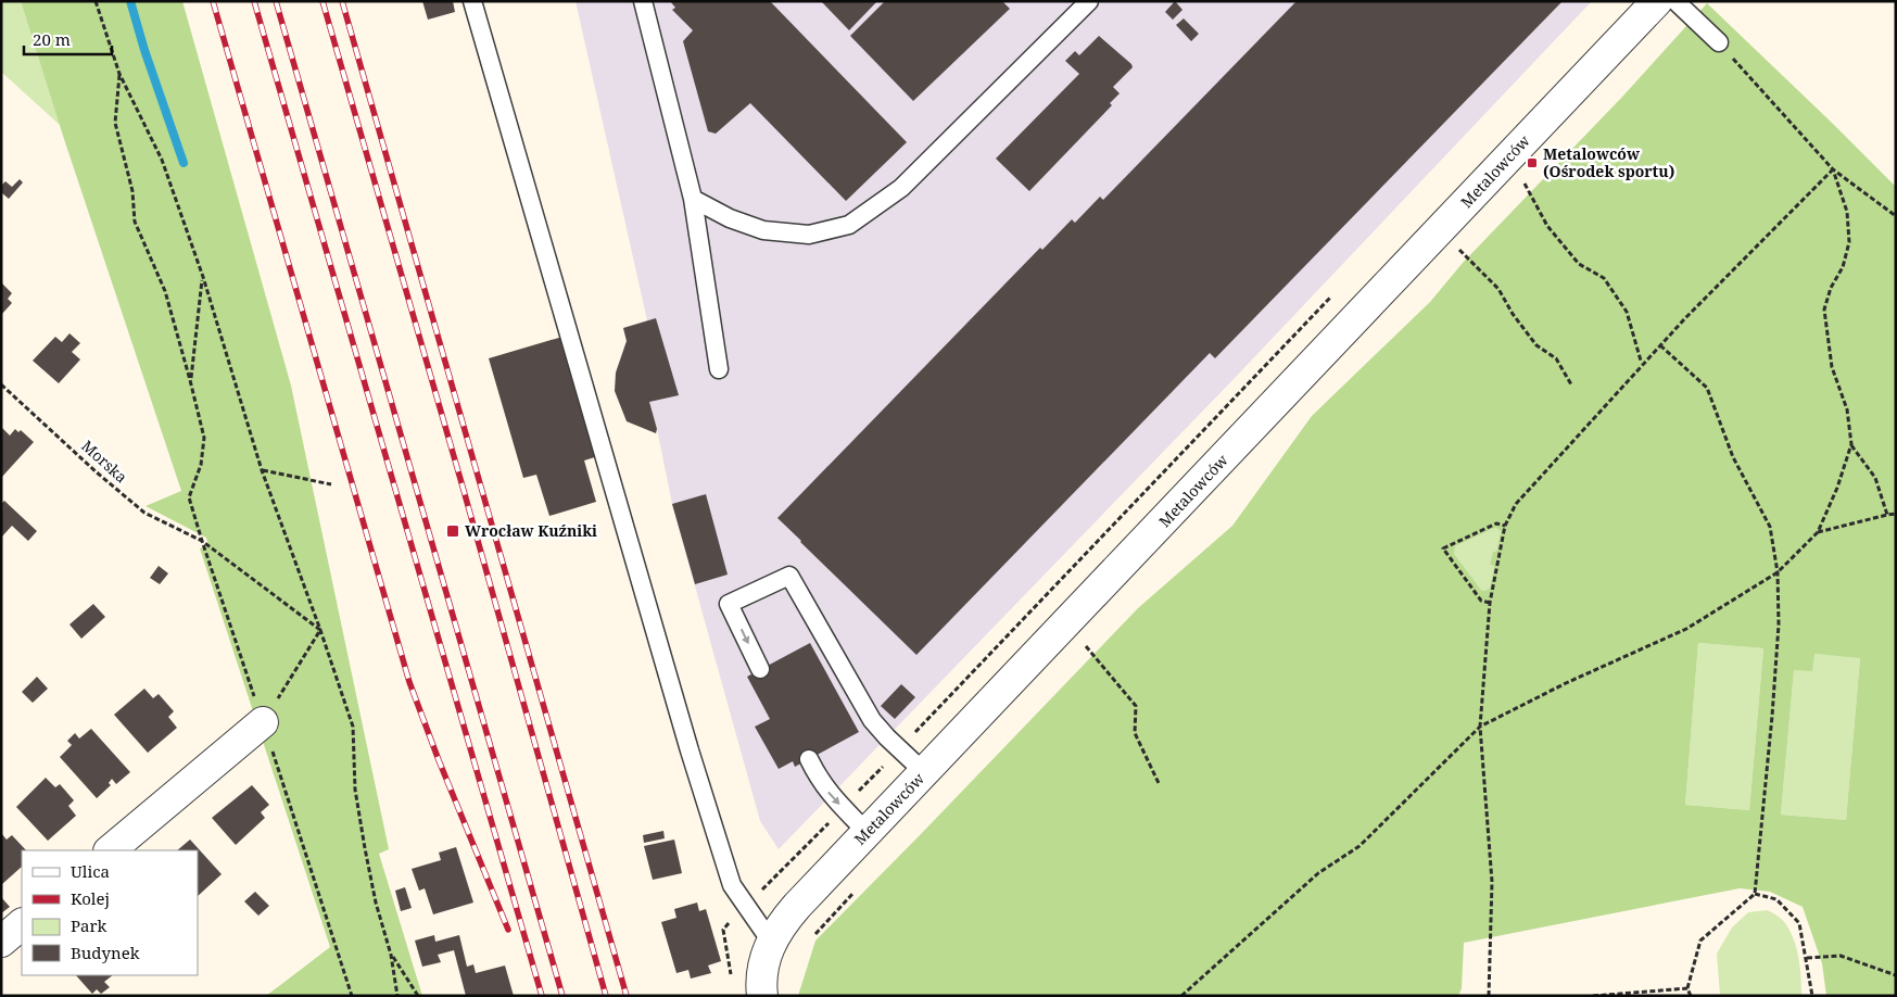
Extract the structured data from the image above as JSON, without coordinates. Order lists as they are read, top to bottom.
{
  "streets": {
    "street": ["Metalowców"],
    "path": ["Morska"]
  },
  "places": {
    "transit": ["Metalowców (Ośrodek sportu)", "Wrocław Kuźniki"]
  },
  "legend": [
    "Ulica",
    "Kolej",
    "Park",
    "Budynek"
  ],
  "scale_bar": "20 m"
}
